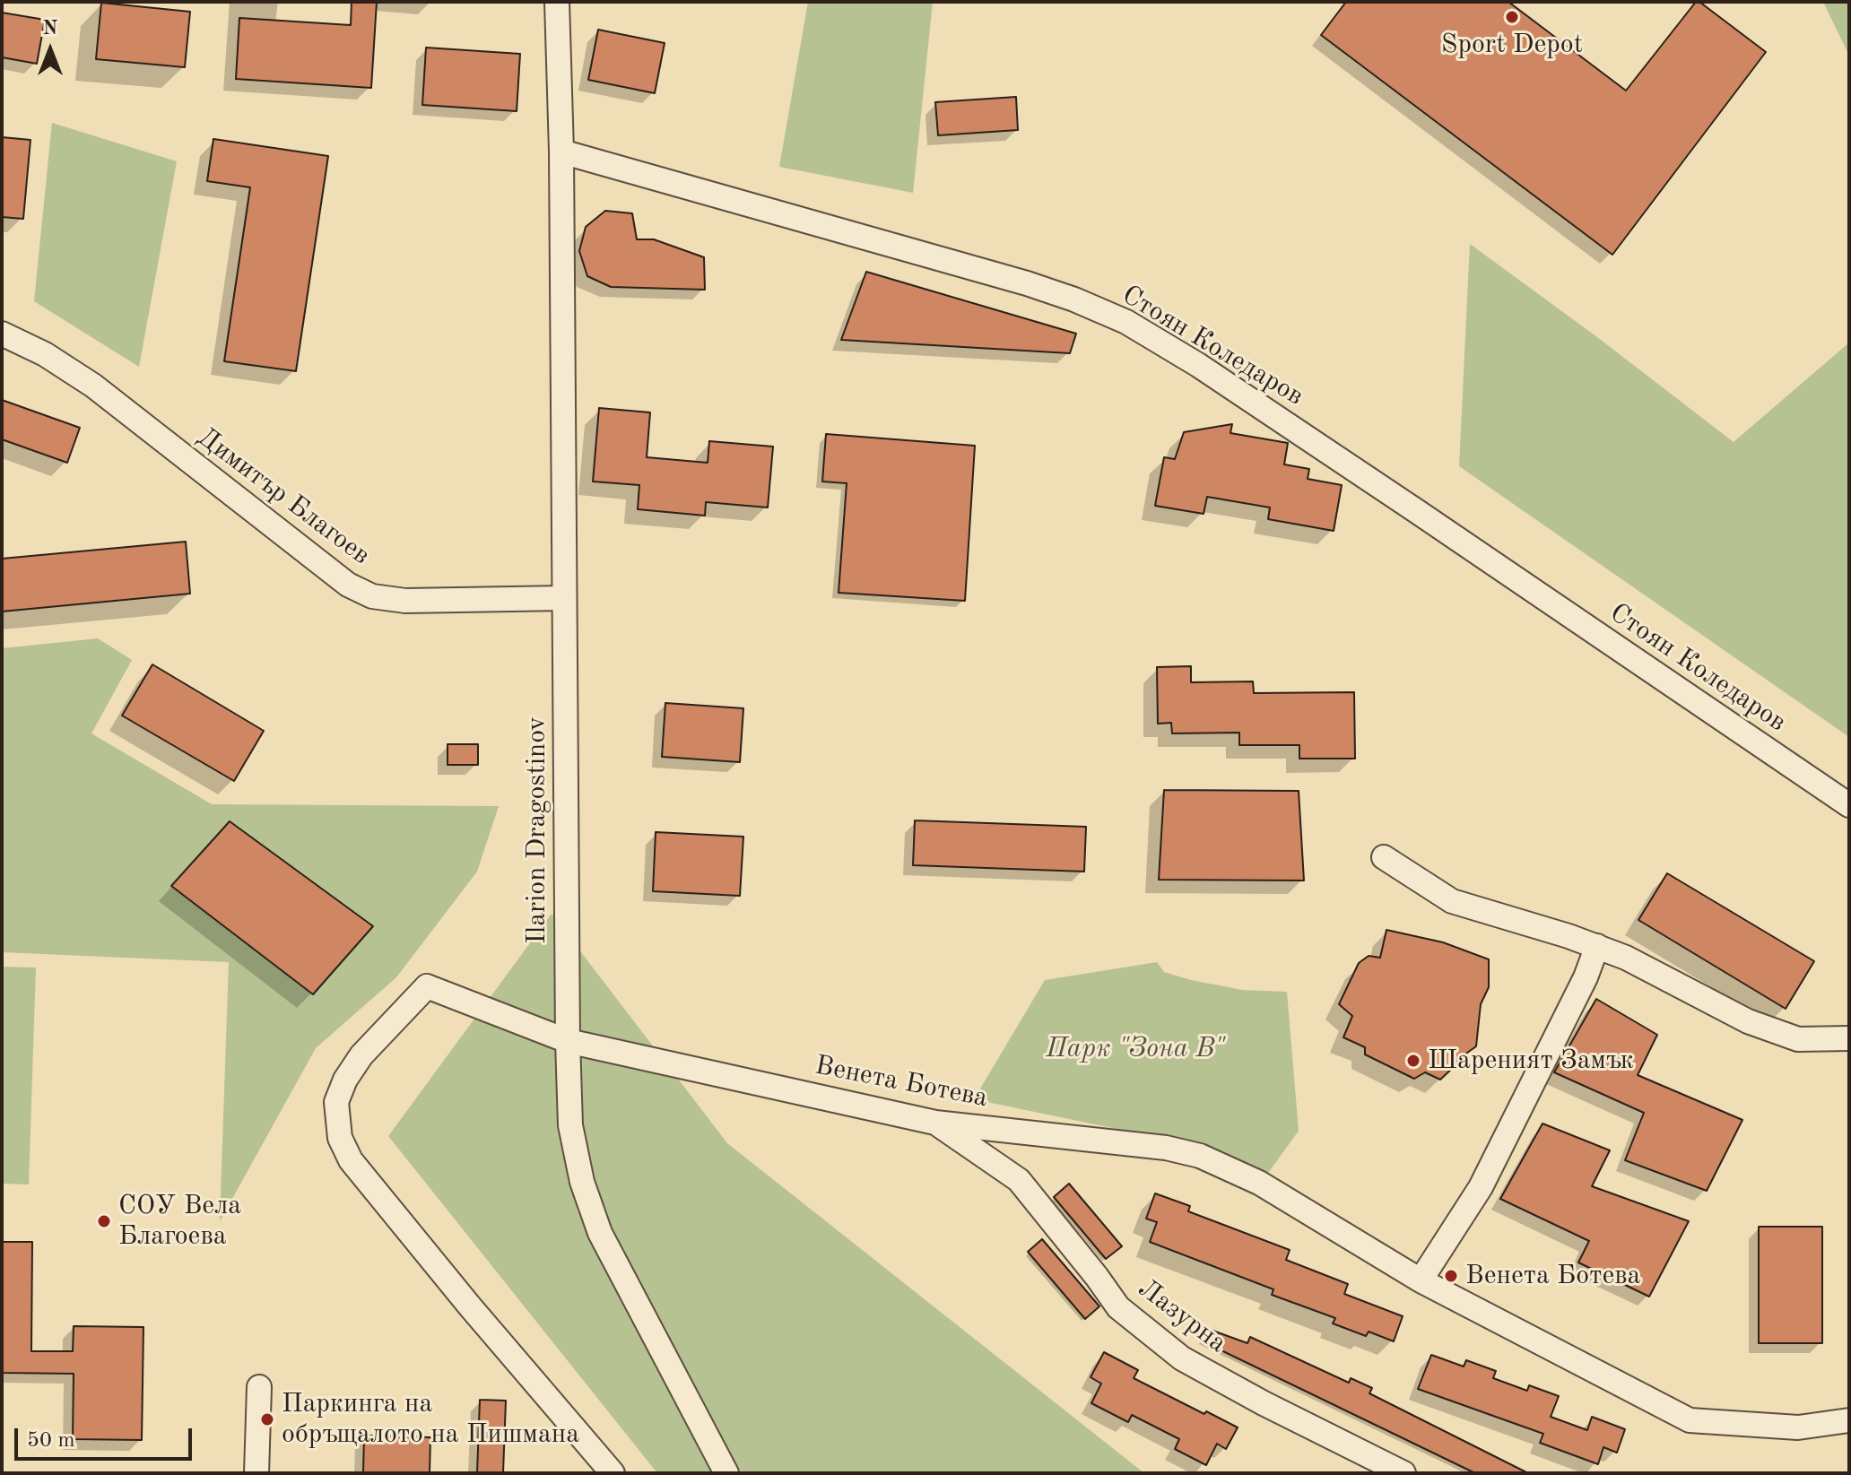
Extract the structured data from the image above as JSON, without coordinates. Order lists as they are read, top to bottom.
{
  "streets": {
    "street": [
      "Стоян Коледаров",
      "Димитър Благоев",
      "Ilarion Dragostinov",
      "Венета Ботева",
      "Лазурна"
    ]
  },
  "crossings": [
    ["Стоян Коледаров", "Ilarion Dragostinov"],
    ["Димитър Благоев", "Ilarion Dragostinov"],
    ["Ilarion Dragostinov", "Венета Ботева"],
    ["Венета Ботева", "Лазурна"]
  ],
  "parks": ["Парк \"Зона В\""],
  "places": [
    "Sport Depot",
    "Шареният Замък",
    "СОУ Вела Благоева",
    "Венета Ботева",
    "Паркинга на обръщалото на Пишмана"
  ],
  "scale_bar": "50 m",
  "north": "top"
}
